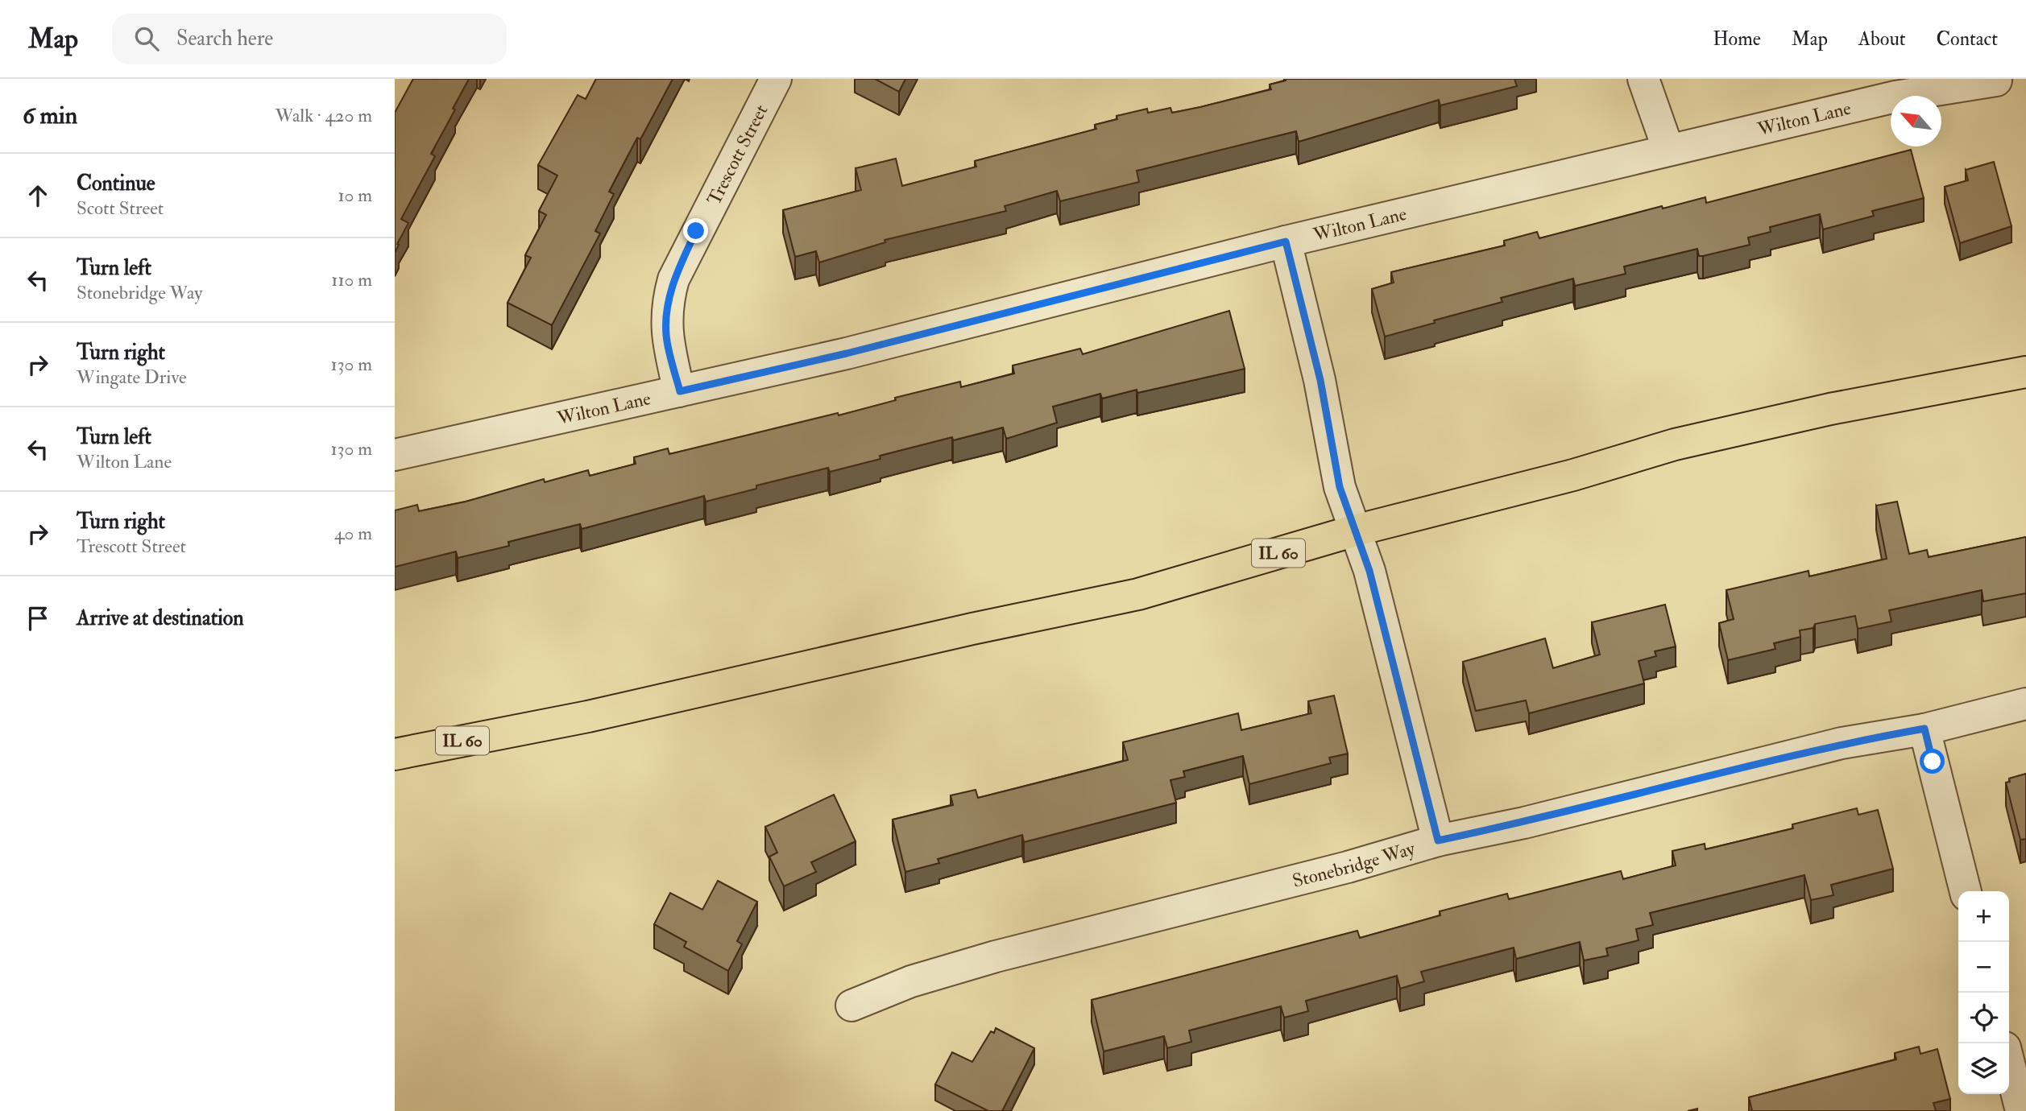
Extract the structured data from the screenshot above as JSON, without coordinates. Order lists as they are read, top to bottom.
{
  "streets": {
    "main road": ["IL 60"],
    "street": ["Wilton Lane", "Trescott Street", "Stonebridge Way"]
  },
  "crossings": [
    ["Wilton Lane", "Trescott Street"]
  ],
  "north": "top left",
  "page": {
    "header": "Map",
    "search": "Search here",
    "nav": [
      "Home",
      "Map",
      "About",
      "Contact"
    ],
    "heading": ["6 min", "Walk · 420 m"],
    "list": [
      ["Continue", "Scott Street", "10 m"],
      ["Turn left", "Stonebridge Way", "110 m"],
      ["Turn right", "Wingate Drive", "130 m"],
      ["Turn left", "Wilton Lane", "130 m"],
      ["Turn right", "Trescott Street", "40 m"],
      "Arrive at destination"
    ],
    "map_buttons": ["+", "−"]
  }
}
